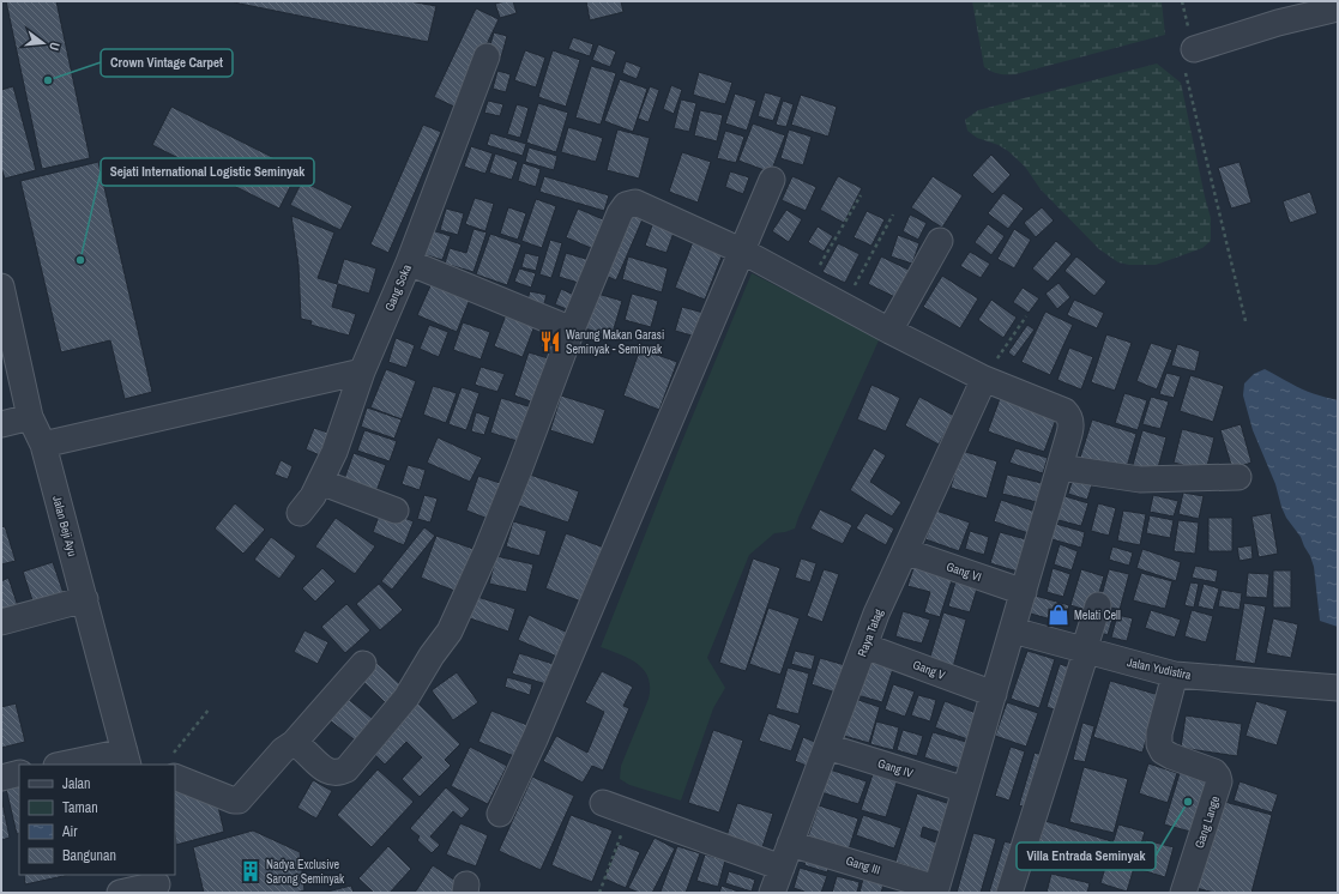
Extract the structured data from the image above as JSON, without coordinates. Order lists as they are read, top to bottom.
{
  "streets": {
    "street": [
      "Gang Soka",
      "Jalan Beji Ayu",
      "Gang VI",
      "Raya Tatag",
      "Jalan Yudistira",
      "Gang V",
      "Gang IV",
      "Gang Lange",
      "Gang III"
    ]
  },
  "crossings": [
    ["Gang VI", "Raya Tatag"],
    ["Raya Tatag", "Gang V"],
    ["Raya Tatag", "Gang IV"],
    ["Raya Tatag", "Gang III"],
    ["Jalan Yudistira", "Gang Lange"]
  ],
  "places": {
    "other": ["Crown Vintage Carpet", "Sejati International Logistic Seminyak", "Villa Entrada Seminyak"],
    "restaurant": ["Warung Makan Garasi Seminyak - Seminyak"],
    "shop": ["Melati Cell"],
    "building": ["Nadya Exclusive Sarong Seminyak"]
  },
  "legend": [
    "Jalan",
    "Taman",
    "Air",
    "Bangunan"
  ],
  "north": "right"
}
